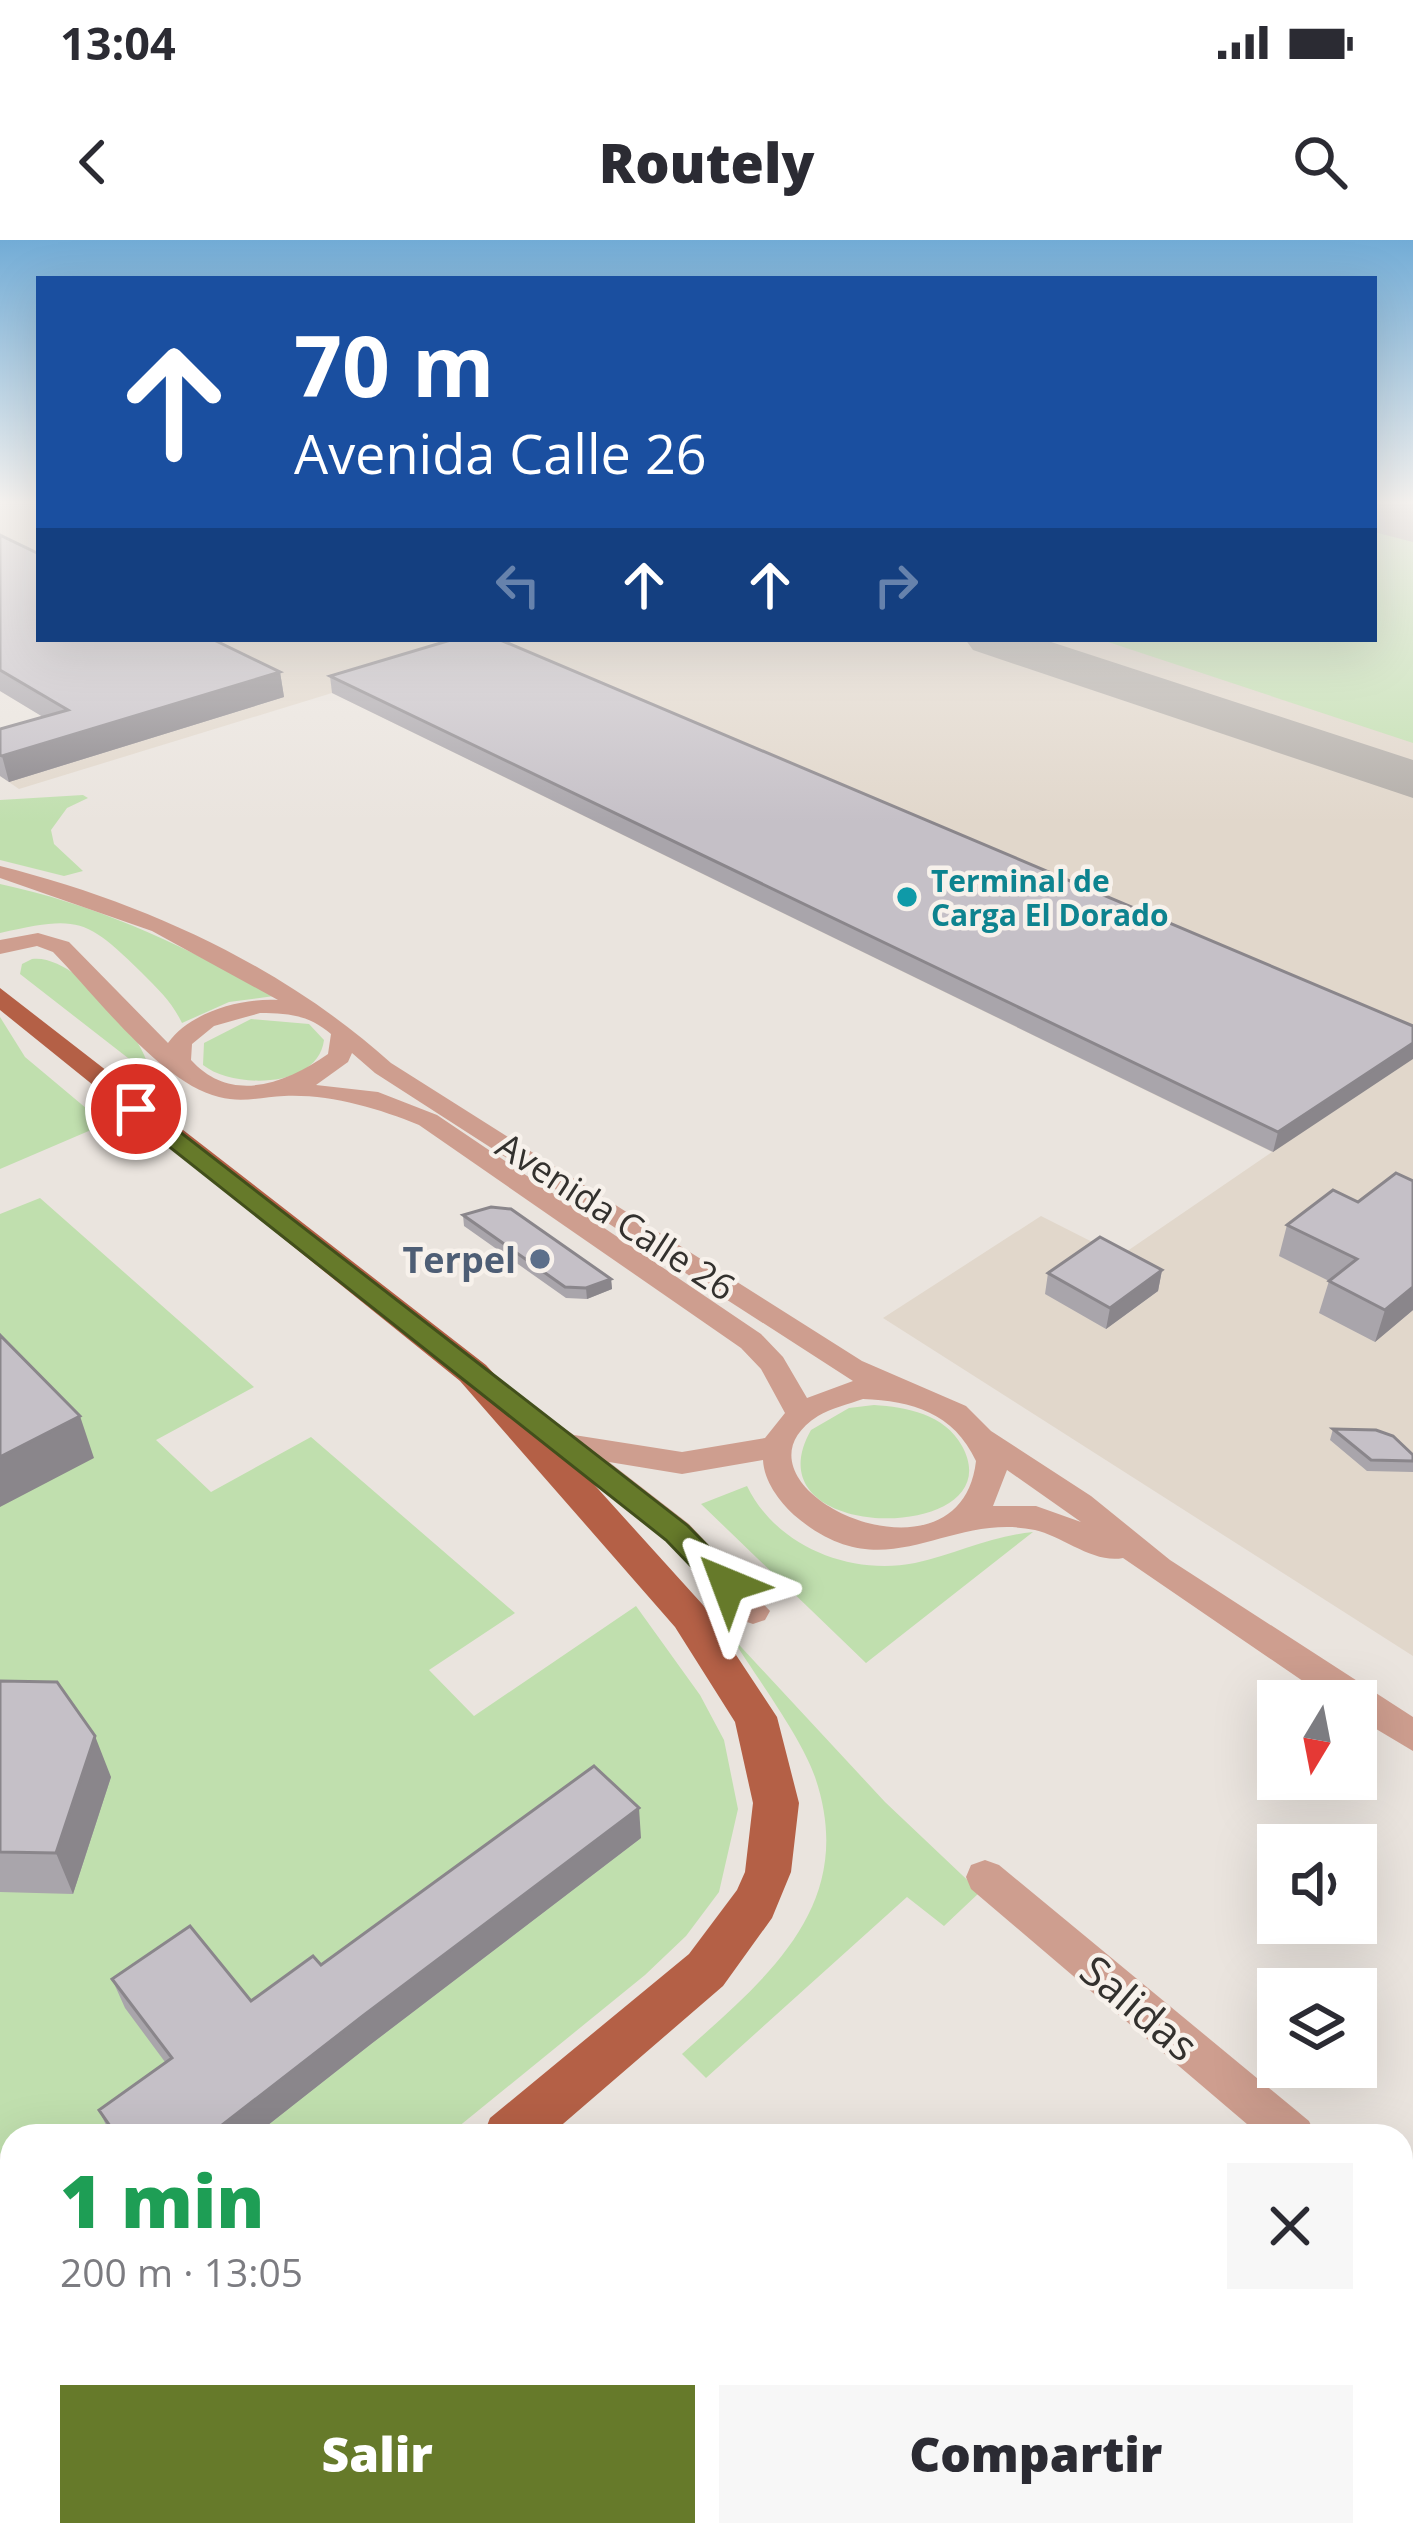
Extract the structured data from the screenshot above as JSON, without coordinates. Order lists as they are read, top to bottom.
{
  "streets": {
    "street": ["Avenida Calle 26", "Salidas"]
  },
  "places": ["Terminal de Carga El Dorado", "Terpel"],
  "north": "bottom",
  "page": {
    "status": "13:04",
    "header": "Routely",
    "turn": ["70 m", "Avenida Calle 26"],
    "heading": ["1 min", "200 m · 13:05"],
    "buttons": ["Salir", "Compartir"]
  }
}
